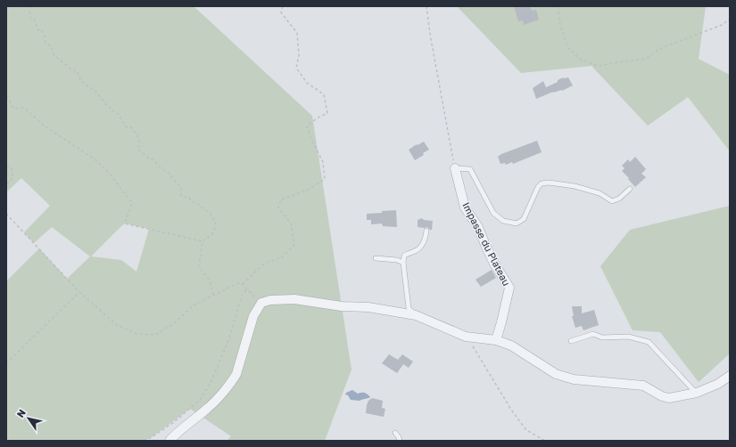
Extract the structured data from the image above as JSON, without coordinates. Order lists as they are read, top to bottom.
{
  "streets": {
    "street": ["Impasse du Plateau"]
  },
  "north": "top left"
}
